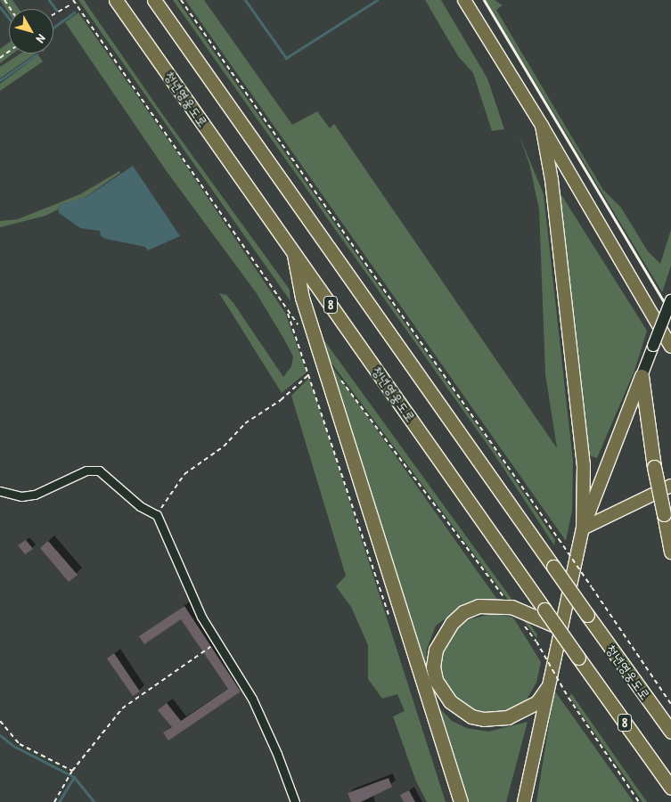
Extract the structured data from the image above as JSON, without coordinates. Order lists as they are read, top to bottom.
{
  "streets": {
    "highway": ["청년영웅도로", "8"]
  },
  "north": "bottom right"
}
